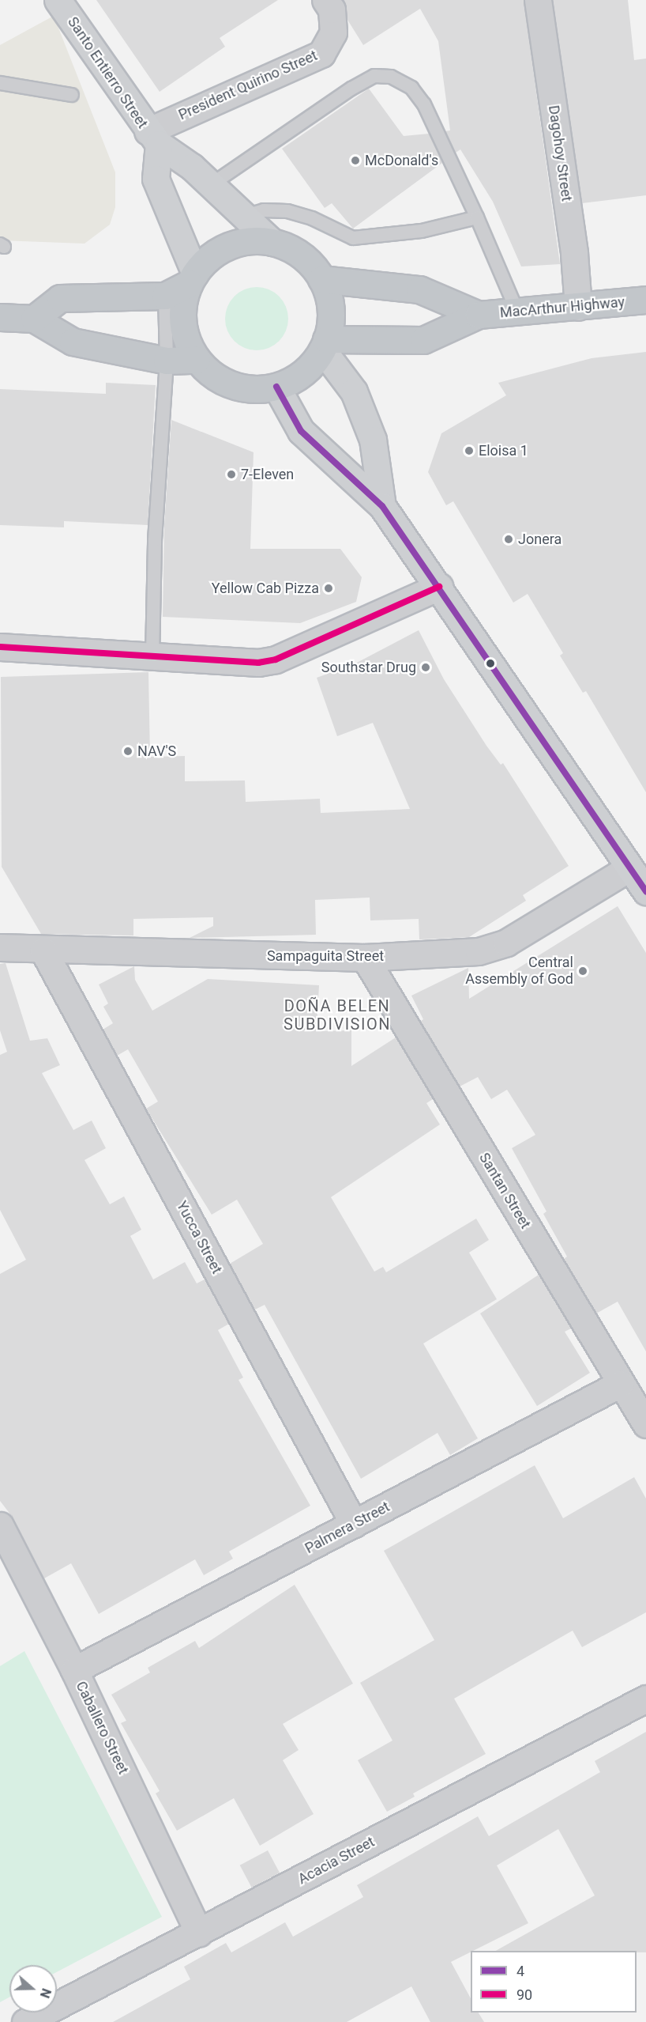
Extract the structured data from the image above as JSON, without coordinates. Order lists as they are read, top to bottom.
{
  "streets": {
    "highway": ["MacArthur Highway"],
    "main road": ["Santo Entierro Street"],
    "street": [
      "President Quirino Street",
      "Dagohoy Street",
      "Sampaguita Street",
      "Santan Street",
      "Yucca Street",
      "Palmera Street",
      "Caballero Street",
      "Acacia Street"
    ]
  },
  "crossings": [
    ["Santo Entierro Street", "President Quirino Street"],
    ["Santo Entierro Street", "MacArthur Highway"],
    ["Dagohoy Street", "MacArthur Highway"],
    ["Sampaguita Street", "Santan Street"],
    ["Sampaguita Street", "Yucca Street"],
    ["Santan Street", "Palmera Street"],
    ["Yucca Street", "Palmera Street"],
    ["Palmera Street", "Caballero Street"],
    ["Caballero Street", "Acacia Street"]
  ],
  "districts": ["DOÑA BELEN SUBDIVISION"],
  "places": [
    "McDonald's",
    "Eloisa 1",
    "7-Eleven",
    "Jonera",
    "Yellow Cab Pizza",
    "Southstar Drug",
    "NAV'S",
    "Central Assembly of God"
  ],
  "lines": ["transit line 4", "transit line 90"],
  "legend": ["4", "90"],
  "north": "right"
}
